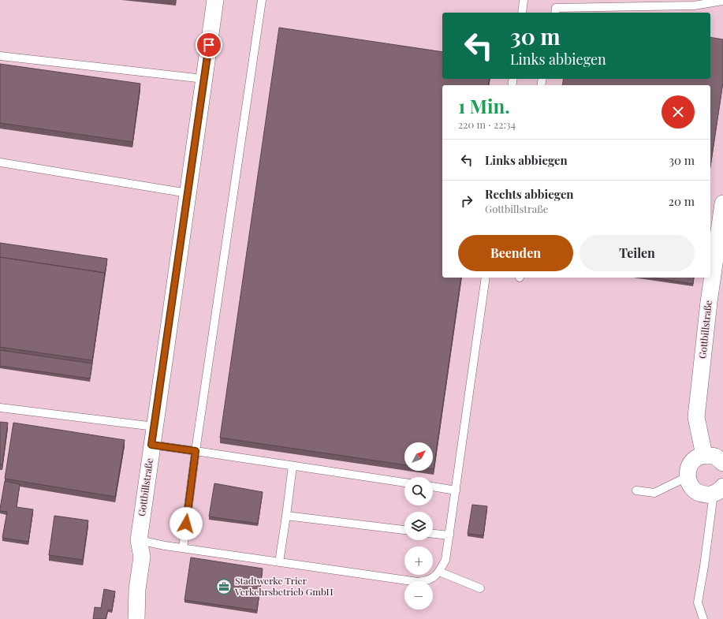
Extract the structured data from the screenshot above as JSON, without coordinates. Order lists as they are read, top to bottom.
{
  "streets": {
    "street": ["Gottbillstraße"]
  },
  "places": {
    "office": ["Stadtwerke Trier Verkehrsbetrieb GmbH"]
  },
  "north": "top right",
  "page": {
    "turn": ["30 m", "Links abbiegen"],
    "heading": ["1 Min.", "220 m · 22:34"],
    "list": [
      {
        "name": "Links abbiegen",
        "value": "30 m"
      },
      {
        "name": "Rechts abbiegen",
        "note": "Gottbillstraße",
        "value": "20 m"
      }
    ],
    "buttons": ["Beenden", "Teilen"],
    "map_buttons": ["+", "−"]
  }
}
